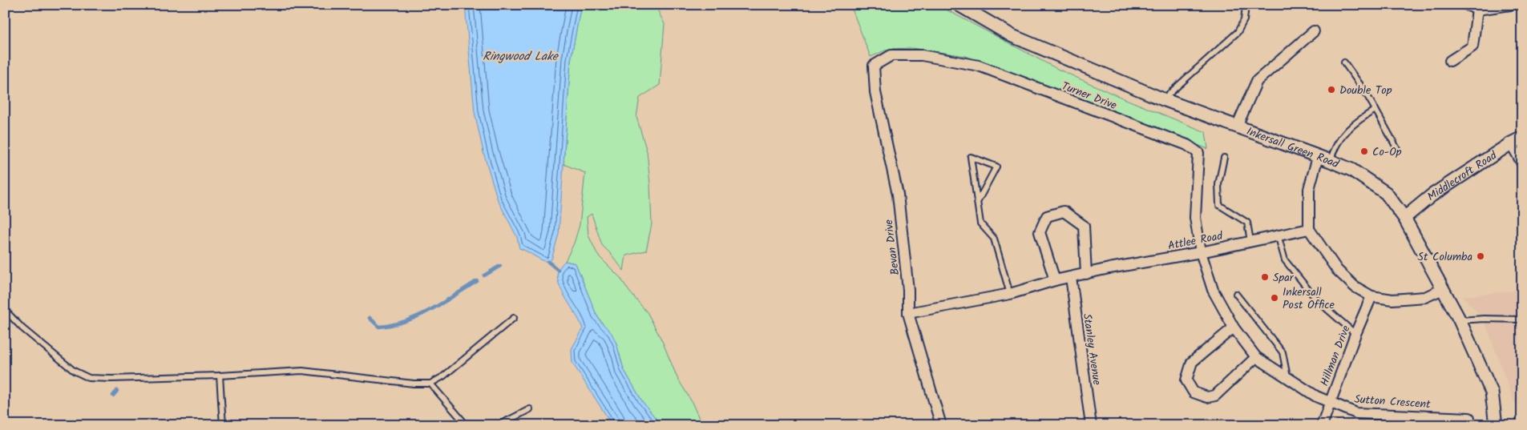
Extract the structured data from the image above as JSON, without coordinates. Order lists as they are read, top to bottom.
{
  "streets": {
    "street": [
      "Turner Drive",
      "Inkersall Green Road",
      "Middlecroft Road",
      "Attlee Road",
      "Bevan Drive",
      "Stanley Avenue",
      "Hillman Drive",
      "Sutton Crescent"
    ]
  },
  "crossings": [
    ["Turner Drive", "Attlee Road"],
    ["Turner Drive", "Bevan Drive"],
    ["Turner Drive", "Sutton Crescent"],
    ["Inkersall Green Road", "Middlecroft Road"],
    ["Attlee Road", "Bevan Drive"],
    ["Attlee Road", "Stanley Avenue"],
    ["Attlee Road", "Sutton Crescent"],
    ["Hillman Drive", "Sutton Crescent"]
  ],
  "water": ["Ringwood Lake"],
  "places": [
    "Double Top",
    "Co-Op",
    "St Columba",
    "Spar",
    "Inkersall Post Office"
  ]
}
